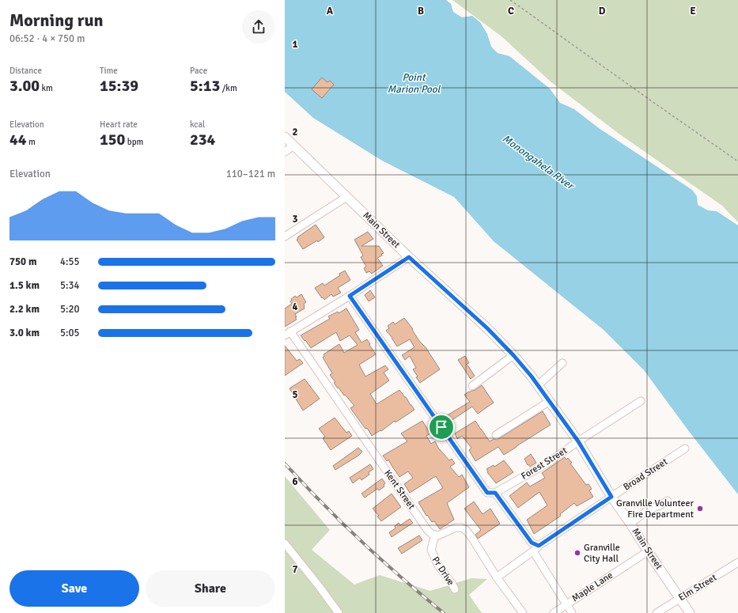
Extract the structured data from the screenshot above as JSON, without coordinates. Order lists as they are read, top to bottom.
{
  "streets": {
    "main road": ["Main Street"],
    "street": [
      "Forest Street",
      "Broad Street",
      "Kent Street",
      "Pr Drive",
      "Maple Lane",
      "Elm Street"
    ]
  },
  "crossings": [
    ["Main Street", "Forest Street"],
    ["Main Street", "Broad Street"],
    ["Main Street", "Maple Lane"],
    ["Main Street", "Elm Street"],
    ["Kent Street", "Pr Drive"]
  ],
  "water": ["Point Marion Pool", "Monongahela River"],
  "places": ["Granville Volunteer Fire Department", "Granville City Hall"],
  "page": {
    "heading": ["Morning run", "06:52 · 4 × 750 m"],
    "stats": [
      ["Distance", "3.00 km"],
      ["Time", "15:39"],
      ["Pace", "5:13 /km"],
      ["Elevation", "44 m"],
      ["Heart rate", "150 bpm"],
      ["kcal", "234"]
    ],
    "chart": ["Elevation", "110–121 m"],
    "list": [
      {
        "name": "750 m",
        "note": "4:55"
      },
      {
        "name": "1.5 km",
        "note": "5:34"
      },
      {
        "name": "2.2 km",
        "note": "5:20"
      },
      {
        "name": "3.0 km",
        "note": "5:05"
      }
    ],
    "buttons": ["Save", "Share"]
  },
  "grid": {
    "columns": [
      "A",
      "B",
      "C",
      "D",
      "E"
    ],
    "rows": [
      "1",
      "2",
      "3",
      "4",
      "5",
      "6",
      "7"
    ]
  }
}
